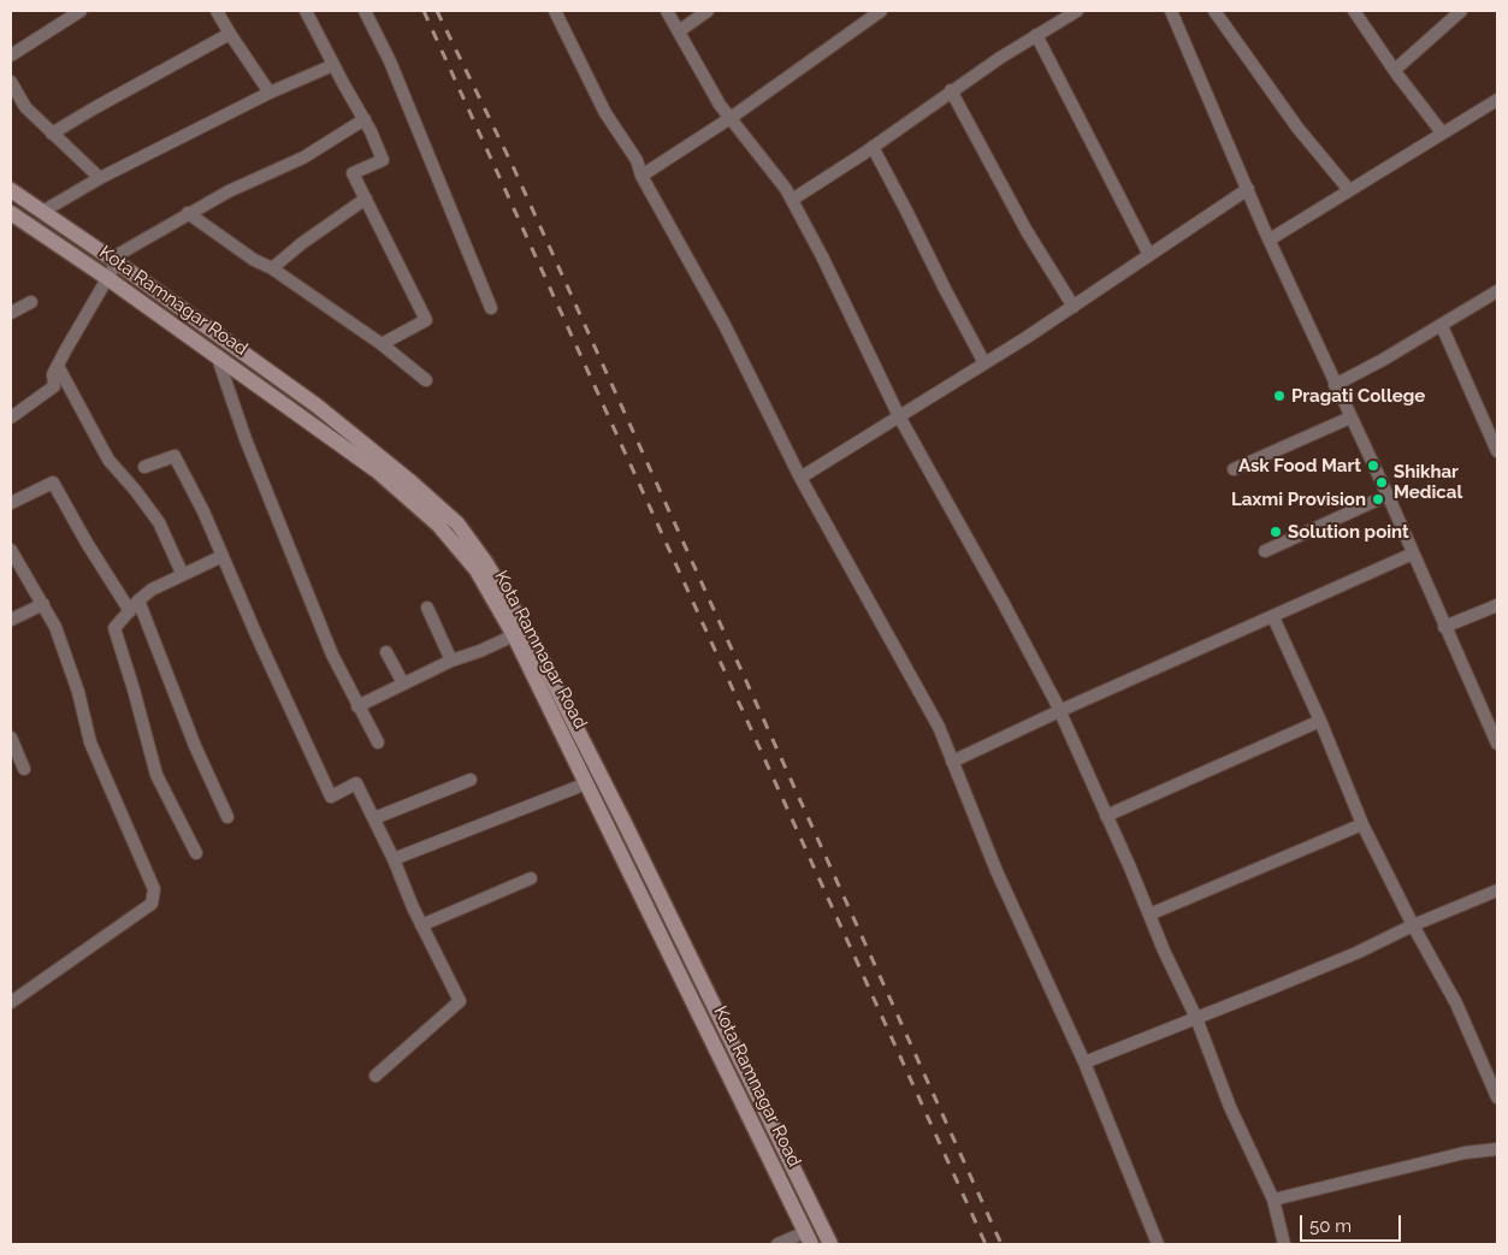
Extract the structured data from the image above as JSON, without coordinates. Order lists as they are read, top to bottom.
{
  "streets": {
    "street": ["Kota Ramnagar Road"]
  },
  "places": [
    "Pragati College",
    "Ask Food Mart",
    "Shikhar Medical",
    "Laxmi Provision",
    "Solution point"
  ],
  "scale_bar": "50 m"
}
